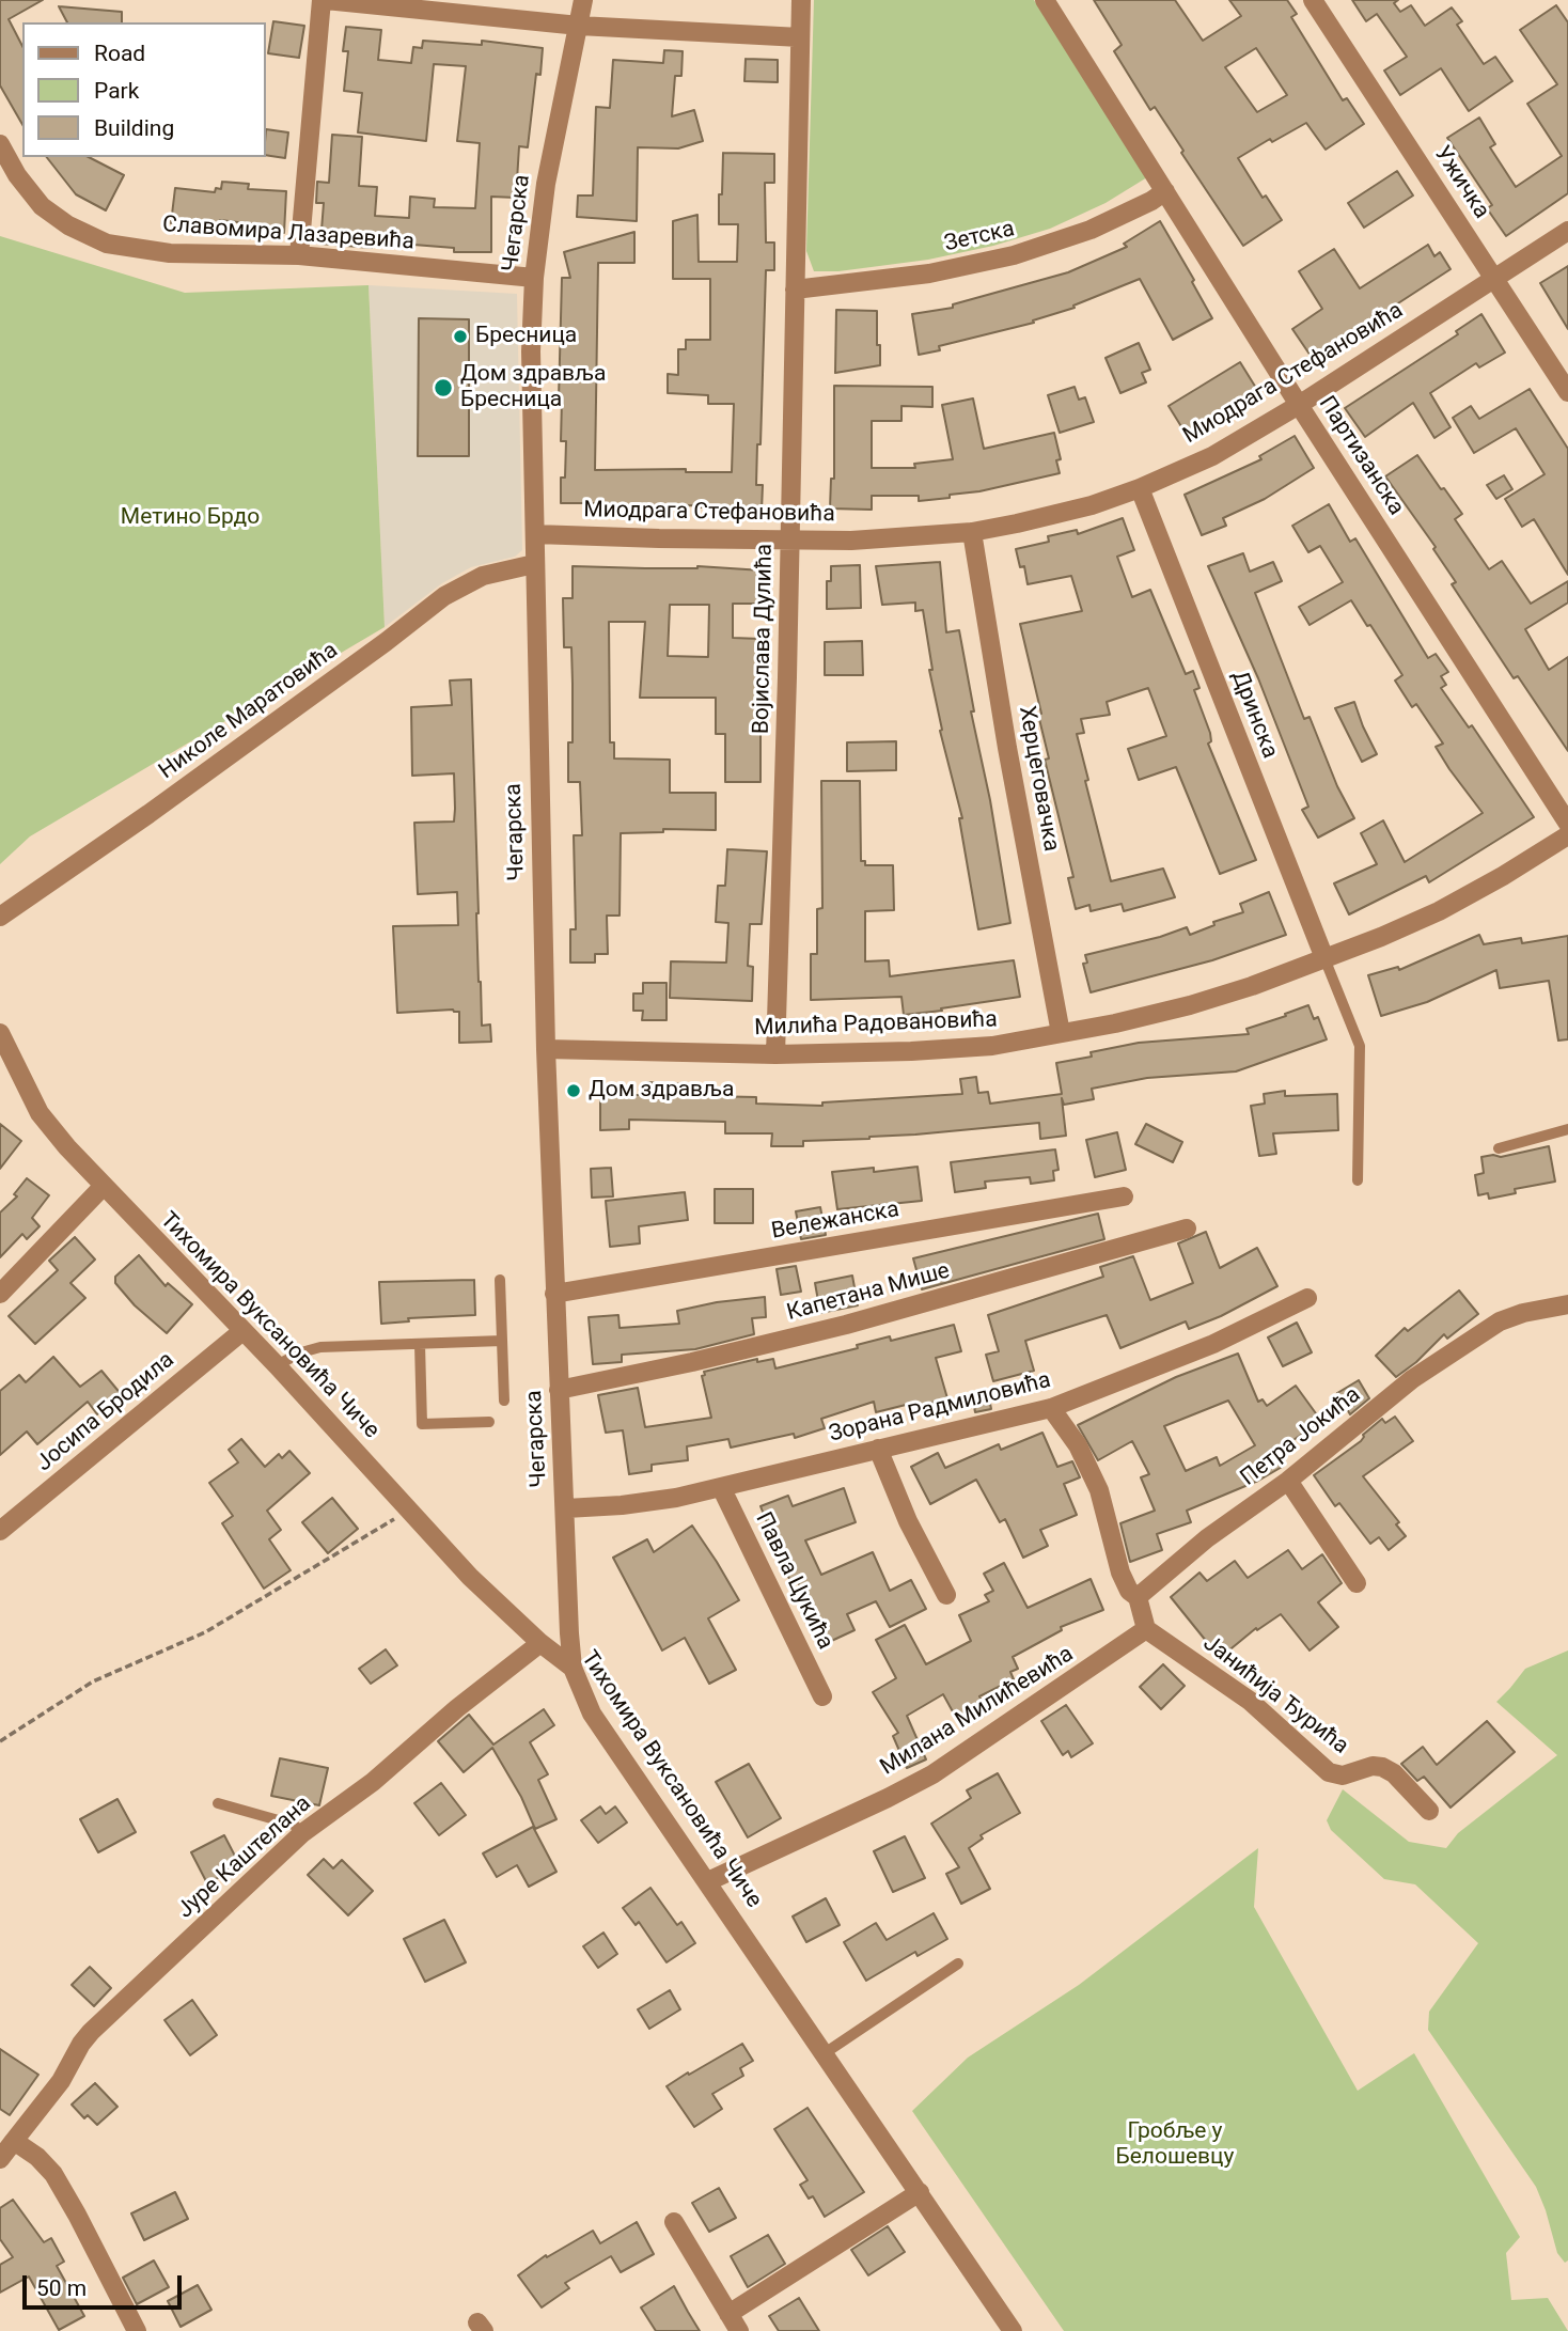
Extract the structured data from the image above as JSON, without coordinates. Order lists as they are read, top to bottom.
{
  "streets": {
    "street": [
      "Ужичка",
      "Чегарска",
      "Славомира Лазаревића",
      "Зетска",
      "Миодрага Стефановића",
      "Партизанска",
      "Војислава Дулића",
      "Николе Маратовића",
      "Дринска",
      "Херцеговачка",
      "Милића Радовановића",
      "Вележанска",
      "Капетана Мише",
      "Тихомира Вуксановића Чиче",
      "Зорана Радмиловића",
      "Јосипа Бродила",
      "Петра Јокића",
      "Павла Цукића",
      "Јанићија Ђурића",
      "Милана Милићевића",
      "Јуре Каштелана"
    ]
  },
  "crossings": [
    ["Ужичка", "Миодрага Стефановића"],
    ["Чегарска", "Славомира Лазаревића"],
    ["Чегарска", "Миодрага Стефановића"],
    ["Чегарска", "Николе Маратовића"],
    ["Чегарска", "Милића Радовановића"],
    ["Чегарска", "Вележанска"],
    ["Чегарска", "Капетана Мише"],
    ["Чегарска", "Тихомира Вуксановића Чиче"],
    ["Чегарска", "Зорана Радмиловића"],
    ["Зетска", "Партизанска"],
    ["Зетска", "Војислава Дулића"],
    ["Миодрага Стефановића", "Партизанска"],
    ["Миодрага Стефановића", "Војислава Дулића"],
    ["Миодрага Стефановића", "Дринска"],
    ["Миодрага Стефановића", "Херцеговачка"],
    ["Војислава Дулића", "Милића Радовановића"],
    ["Дринска", "Милића Радовановића"],
    ["Херцеговачка", "Милића Радовановића"],
    ["Тихомира Вуксановића Чиче", "Јосипа Бродила"],
    ["Тихомира Вуксановића Чиче", "Милана Милићевића"],
    ["Тихомира Вуксановића Чиче", "Јуре Каштелана"],
    ["Зорана Радмиловића", "Павла Цукића"],
    ["Јанићија Ђурића", "Милана Милићевића"]
  ],
  "parks": ["Метино Брдо", "Гробље у Белошевцу"],
  "places": ["Бресница", "Дом здравља Бресница", "Дом здравља"],
  "legend": ["Road", "Park", "Building"],
  "scale_bar": "50 m"
}
